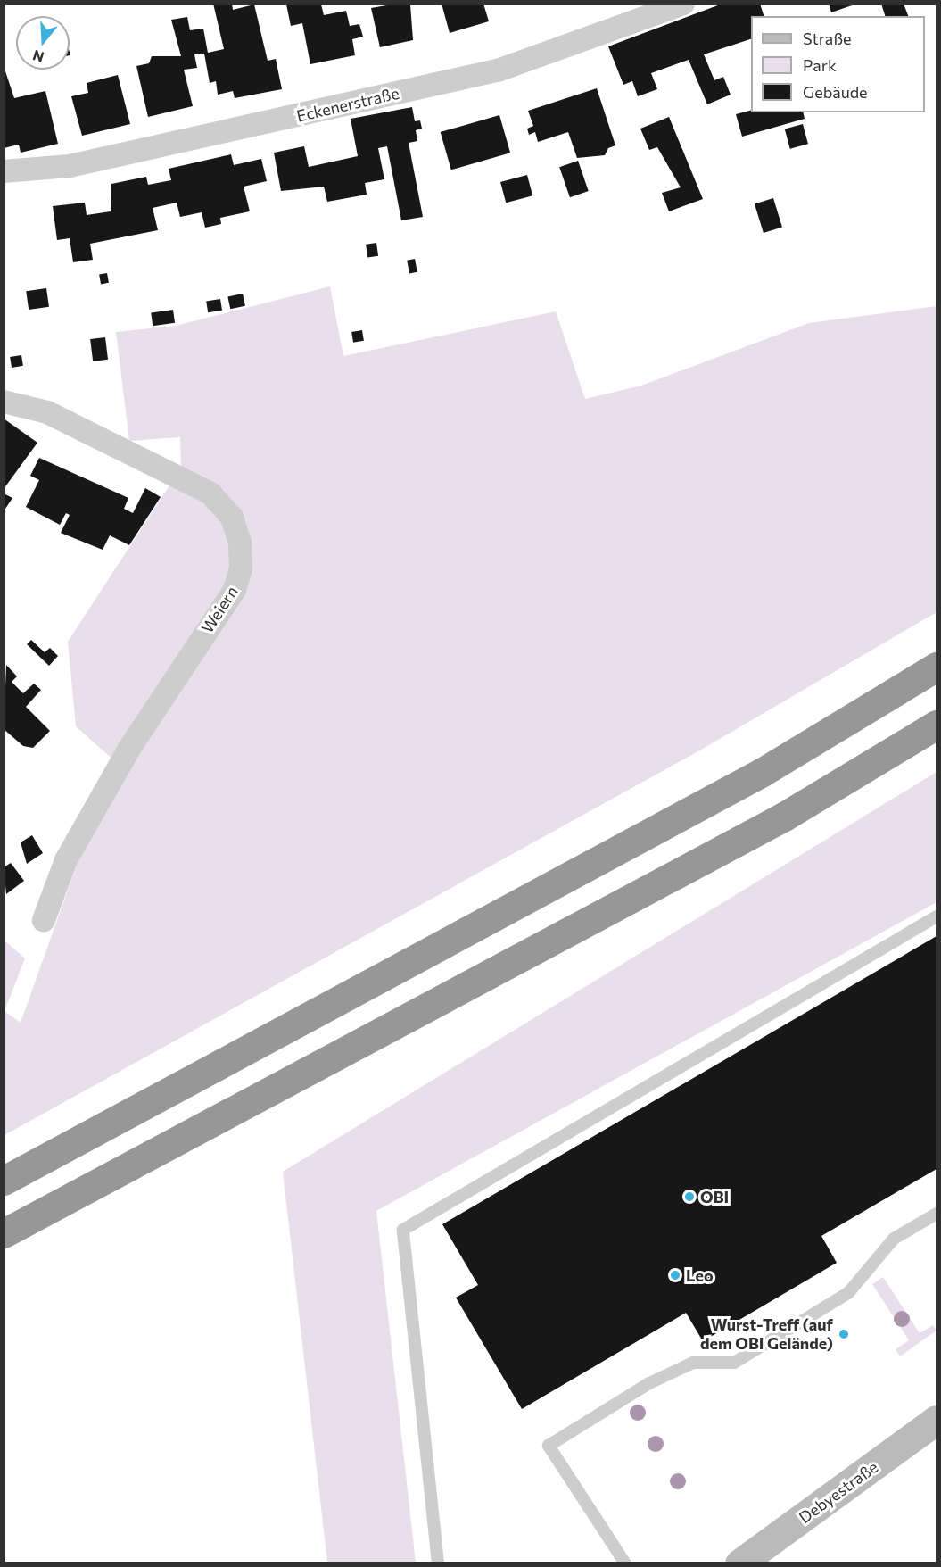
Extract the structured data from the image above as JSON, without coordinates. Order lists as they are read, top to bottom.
{
  "streets": {
    "main road": ["Debyestraße"],
    "street": ["Eckenerstraße", "Weiern"]
  },
  "places": ["OBI", "Leo", "Wurst-Treff (auf dem OBI Gelände)"],
  "legend": ["Straße", "Park", "Gebäude"],
  "north": "bottom"
}
